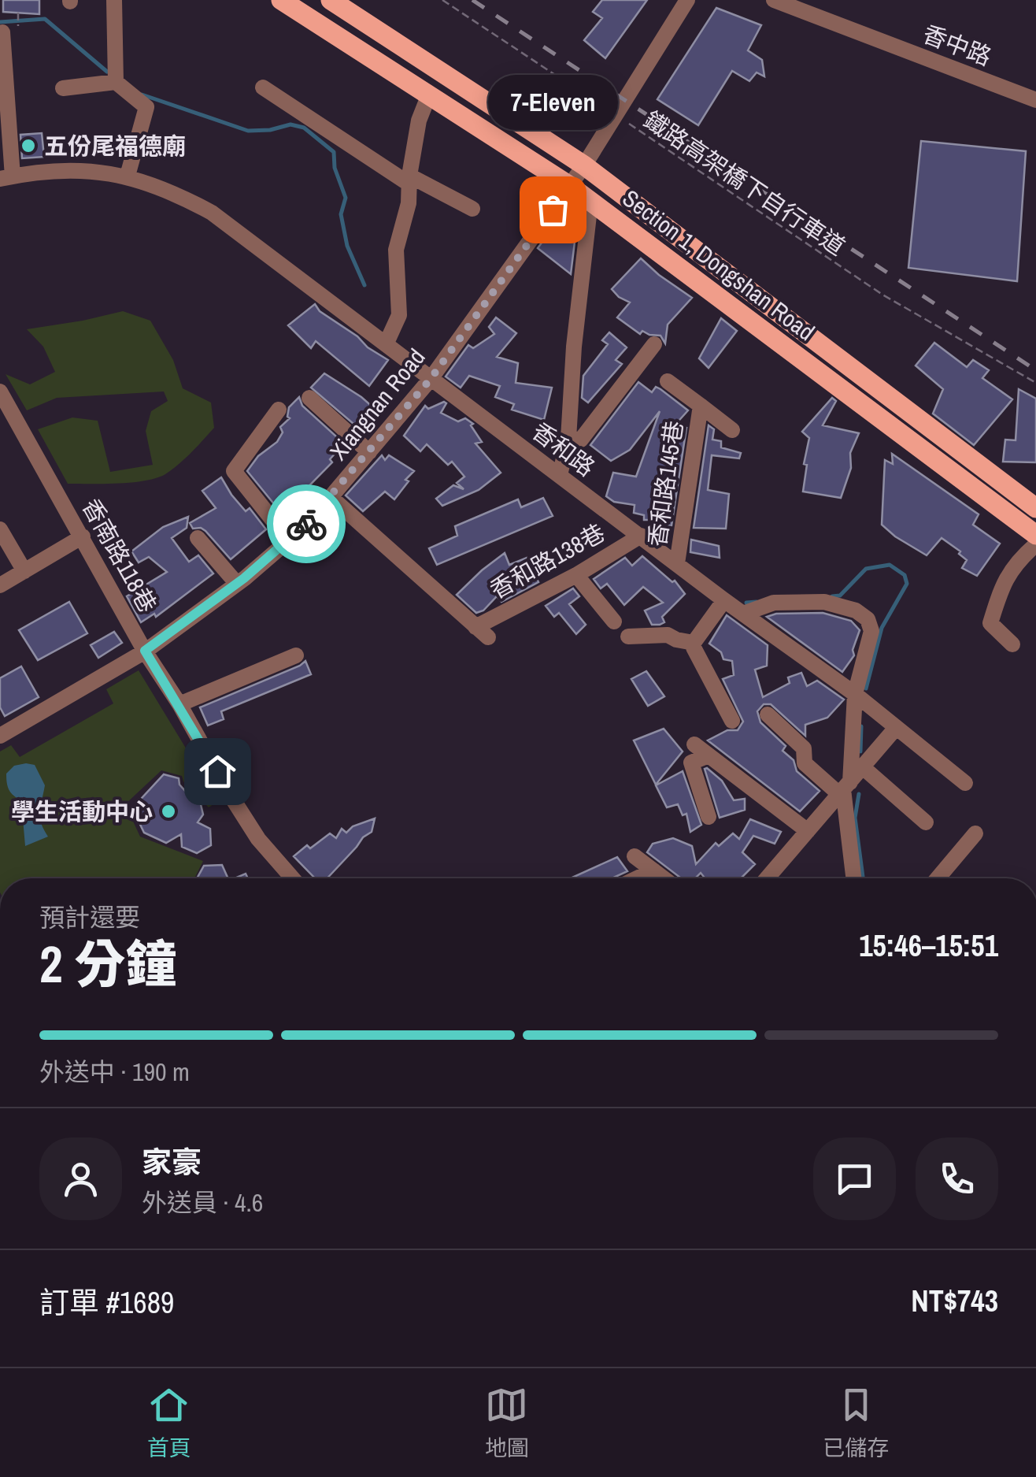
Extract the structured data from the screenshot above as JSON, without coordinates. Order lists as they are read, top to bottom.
{
  "streets": {
    "main road": ["Section 1, Dongshan Road"],
    "street": [
      "香中路",
      "Xiangnan Road",
      "香和路",
      "香和路145巷",
      "香南路118巷",
      "香和路138巷"
    ],
    "path": ["鐵路高架橋下自行車道"]
  },
  "crossings": [
    ["鐵路高架橋下自行車道", "Xiangnan Road"],
    ["Section 1, Dongshan Road", "Xiangnan Road"],
    ["Xiangnan Road", "香和路"],
    ["Xiangnan Road", "香南路118巷"],
    ["Xiangnan Road", "香和路138巷"],
    ["香和路", "香和路145巷"],
    ["香和路", "香和路138巷"]
  ],
  "places": ["五份尾福德廟", "7-Eleven", "學生活動中心"],
  "page": {
    "bubble": "7-Eleven",
    "heading": ["2 分鐘", "預計還要", "15:46–15:51"],
    "panel": [
      "家豪",
      "外送員 · 4.6",
      "訂單 #1689",
      "NT$743"
    ],
    "bar": "外送中 · 190 m",
    "tabs": ["首頁", "地圖", "已儲存"]
  }
}
